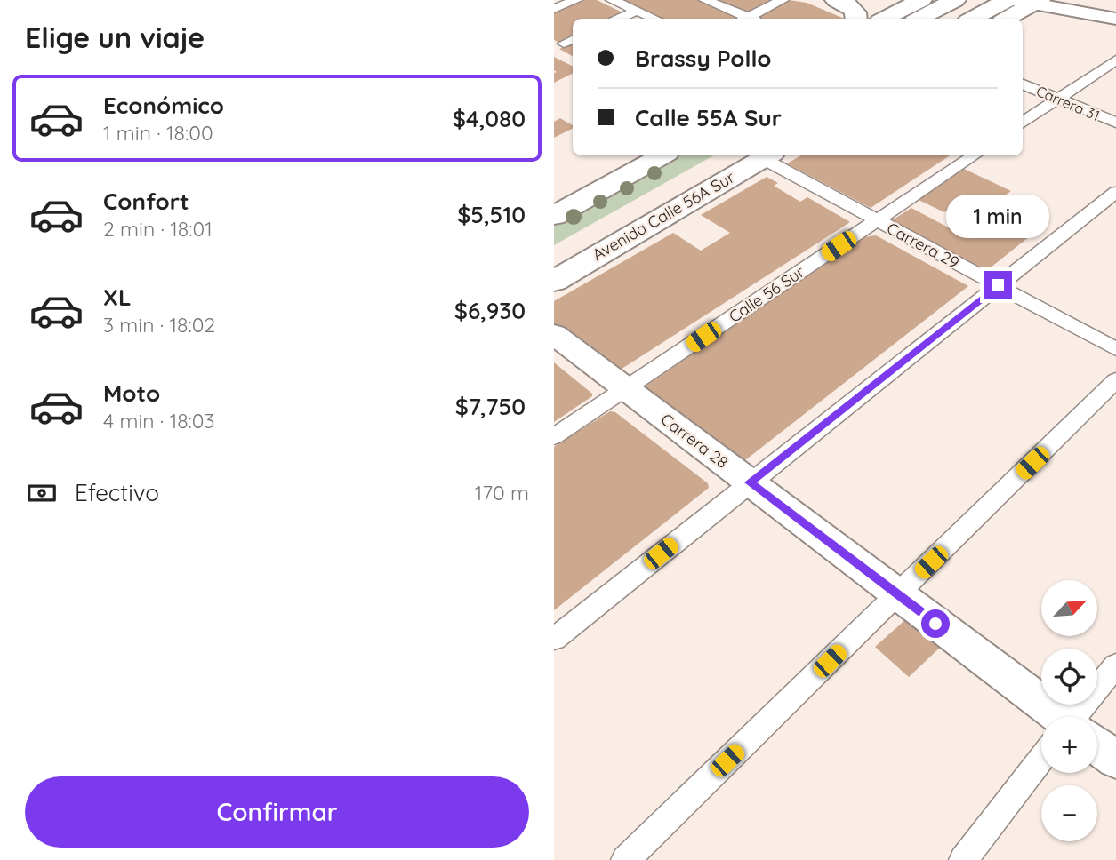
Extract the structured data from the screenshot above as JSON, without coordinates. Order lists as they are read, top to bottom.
{
  "streets": {
    "highway": ["Avenida Calle 56A Sur"],
    "street": [
      "Carrera 31",
      "Carrera 29",
      "Calle 56 Sur",
      "Carrera 28"
    ]
  },
  "crossings": [
    ["Avenida Calle 56A Sur", "Carrera 29"],
    ["Carrera 29", "Calle 56 Sur"],
    ["Calle 56 Sur", "Carrera 28"]
  ],
  "north": "top right",
  "page": {
    "heading": "Elige un viaje",
    "banner": ["Brassy Pollo", "Calle 55A Sur"],
    "list": [
      {
        "name": "Económico",
        "note": "1 min · 18:00",
        "value": "$4,080"
      },
      {
        "name": "Confort",
        "note": "2 min · 18:01",
        "value": "$5,510"
      },
      {
        "name": "XL",
        "note": "3 min · 18:02",
        "value": "$6,930"
      },
      {
        "name": "Moto",
        "note": "4 min · 18:03",
        "value": "$7,750"
      }
    ],
    "bubble": "1 min",
    "pay": ["Efectivo", "170 m"],
    "map_buttons": ["+", "−"],
    "buttons": "Confirmar"
  }
}
